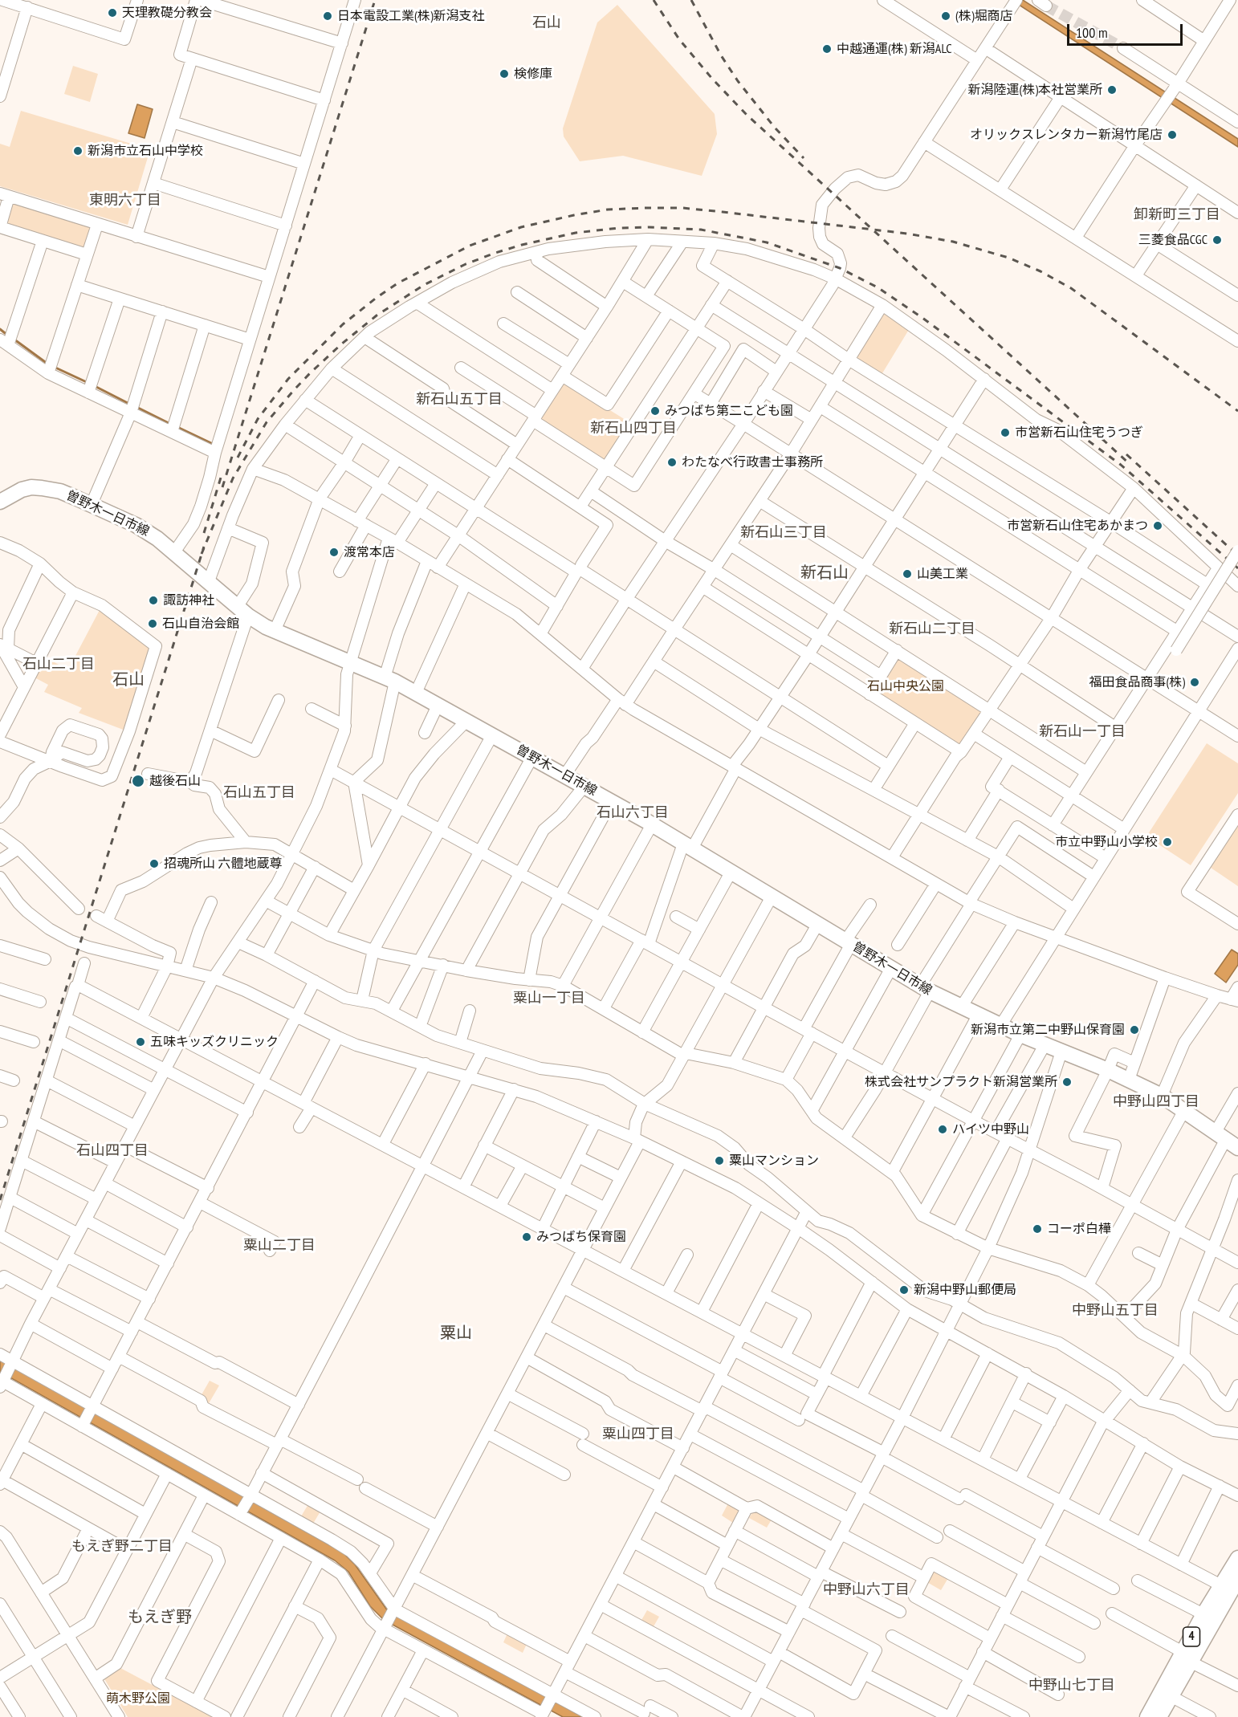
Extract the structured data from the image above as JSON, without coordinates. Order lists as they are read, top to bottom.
{
  "streets": {
    "main road": ["曽野木一日市線", "4"]
  },
  "districts": [
    "石山",
    "東明六丁目",
    "卸新町三丁目",
    "新石山五丁目",
    "新石山四丁目",
    "新石山三丁目",
    "新石山",
    "新石山二丁目",
    "石山二丁目",
    "石山",
    "新石山一丁目",
    "石山五丁目",
    "石山六丁目",
    "粟山一丁目",
    "中野山四丁目",
    "石山四丁目",
    "粟山二丁目",
    "中野山五丁目",
    "粟山",
    "粟山四丁目",
    "もえぎ野二丁目",
    "中野山六丁目",
    "もえぎ野",
    "中野山七丁目"
  ],
  "parks": ["石山中央公園", "萌木野公園"],
  "places": [
    "天理教礎分教会",
    "日本電設工業(株)新潟支社",
    "(株)堀商店",
    "中越通運(株) 新潟ALC",
    "検修庫",
    "新潟陸運(株)本社営業所",
    "オリックスレンタカー新潟竹尾店",
    "新潟市立石山中学校",
    "三菱食品CGC",
    "みつばち第二こども園",
    "市営新石山住宅うつぎ",
    "わたなべ行政書士事務所",
    "市営新石山住宅あかまつ",
    "渡常本店",
    "山美工業",
    "諏訪神社",
    "石山自治会館",
    "福田食品商事(株)",
    "越後石山",
    "市立中野山小学校",
    "招魂所山 六體地蔵尊",
    "新潟市立第二中野山保育園",
    "五味キッズクリニック",
    "株式会社サンプラクト新潟営業所",
    "ハイツ中野山",
    "粟山マンション",
    "コーポ白樺",
    "みつばち保育園",
    "新潟中野山郵便局"
  ],
  "scale_bar": "100 m"
}
